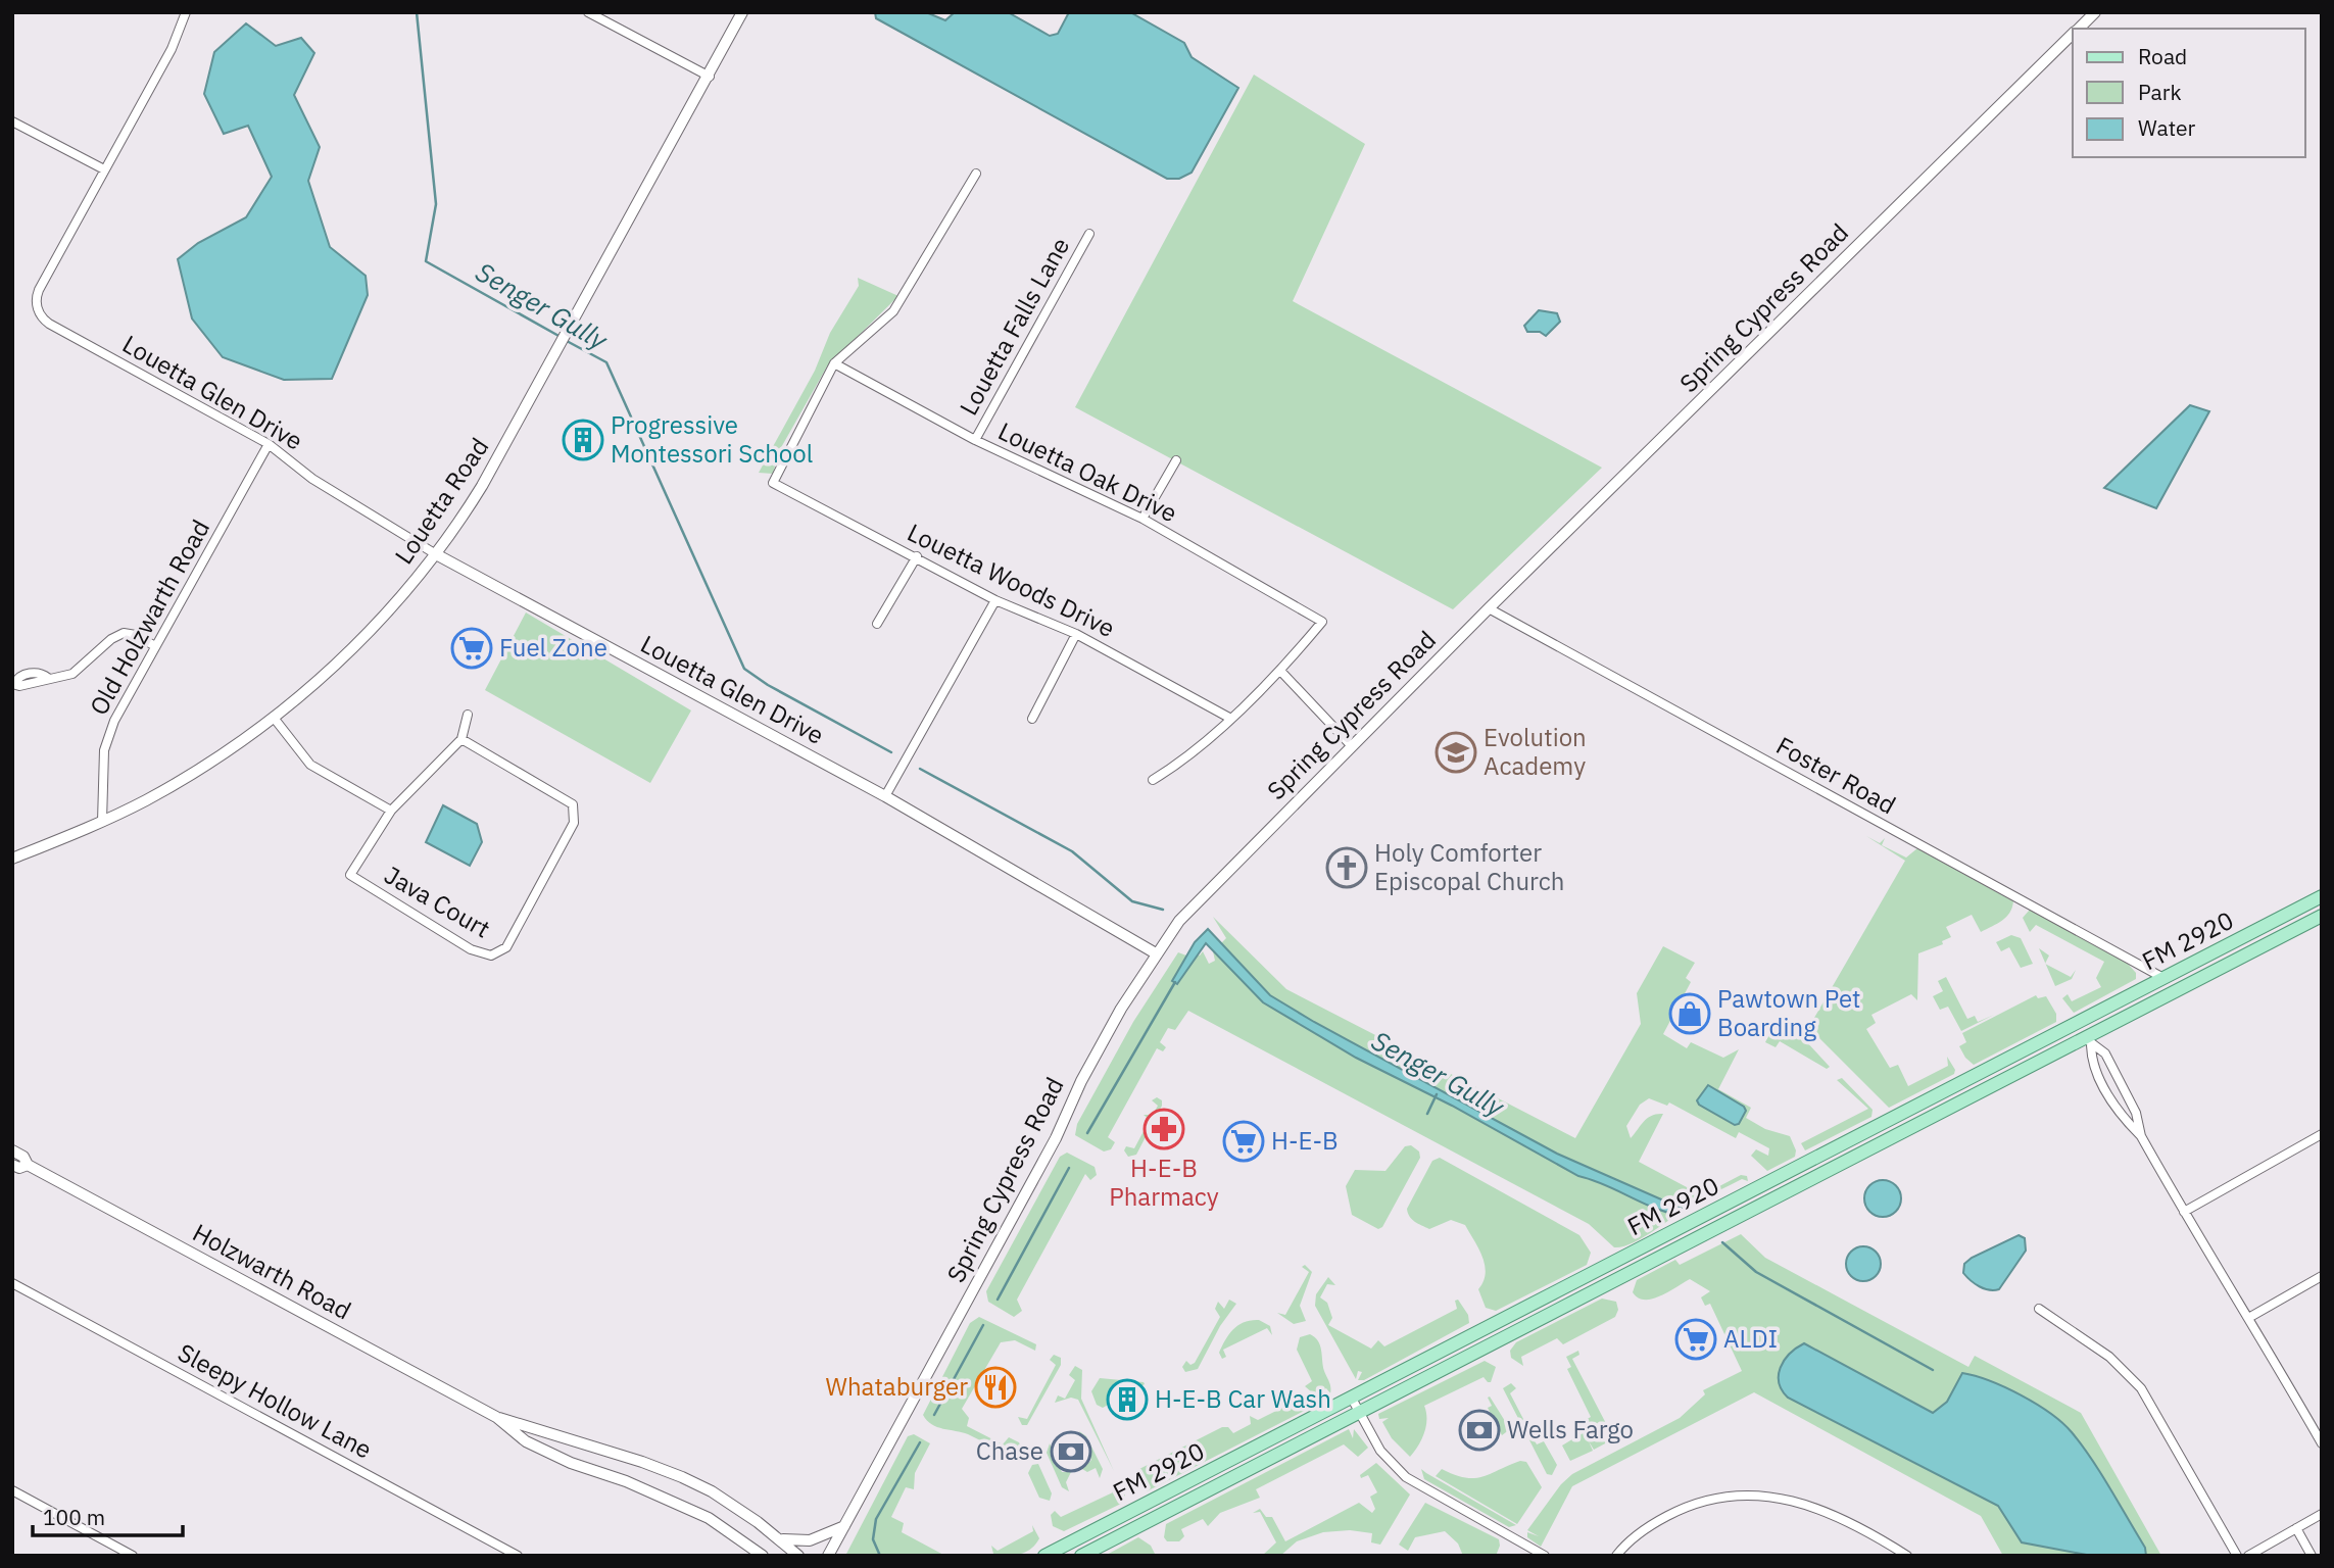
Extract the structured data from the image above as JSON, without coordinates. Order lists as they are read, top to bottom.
{
  "streets": {
    "main road": [
      "Spring Cypress Road",
      "Louetta Glen Drive",
      "Louetta Road",
      "FM 2920",
      "Holzwarth Road"
    ],
    "street": [
      "Louetta Falls Lane",
      "Louetta Oak Drive",
      "Louetta Woods Drive",
      "Old Holzwarth Road",
      "Foster Road",
      "Java Court",
      "Sleepy Hollow Lane"
    ]
  },
  "crossings": [
    ["Spring Cypress Road", "Louetta Glen Drive"],
    ["Spring Cypress Road", "Foster Road"],
    ["Louetta Falls Lane", "Louetta Oak Drive"],
    ["Louetta Glen Drive", "Louetta Road"],
    ["Louetta Glen Drive", "Old Holzwarth Road"],
    ["Louetta Oak Drive", "Louetta Woods Drive"],
    ["Louetta Road", "Old Holzwarth Road"],
    ["Foster Road", "FM 2920"]
  ],
  "water": ["Senger Gully"],
  "places": {
    "building": ["Progressive Montessori School", "H-E-B Car Wash"],
    "supermarket": ["Fuel Zone", "H-E-B", "ALDI"],
    "school or university": ["Evolution Academy"],
    "church": ["Holy Comforter Episcopal Church"],
    "shop": ["Pawtown Pet Boarding"],
    "pharmacy": ["H-E-B Pharmacy"],
    "restaurant": ["Whataburger"],
    "bank": ["Wells Fargo", "Chase"]
  },
  "legend": ["Road", "Park", "Water"],
  "scale_bar": "100 m"
}
